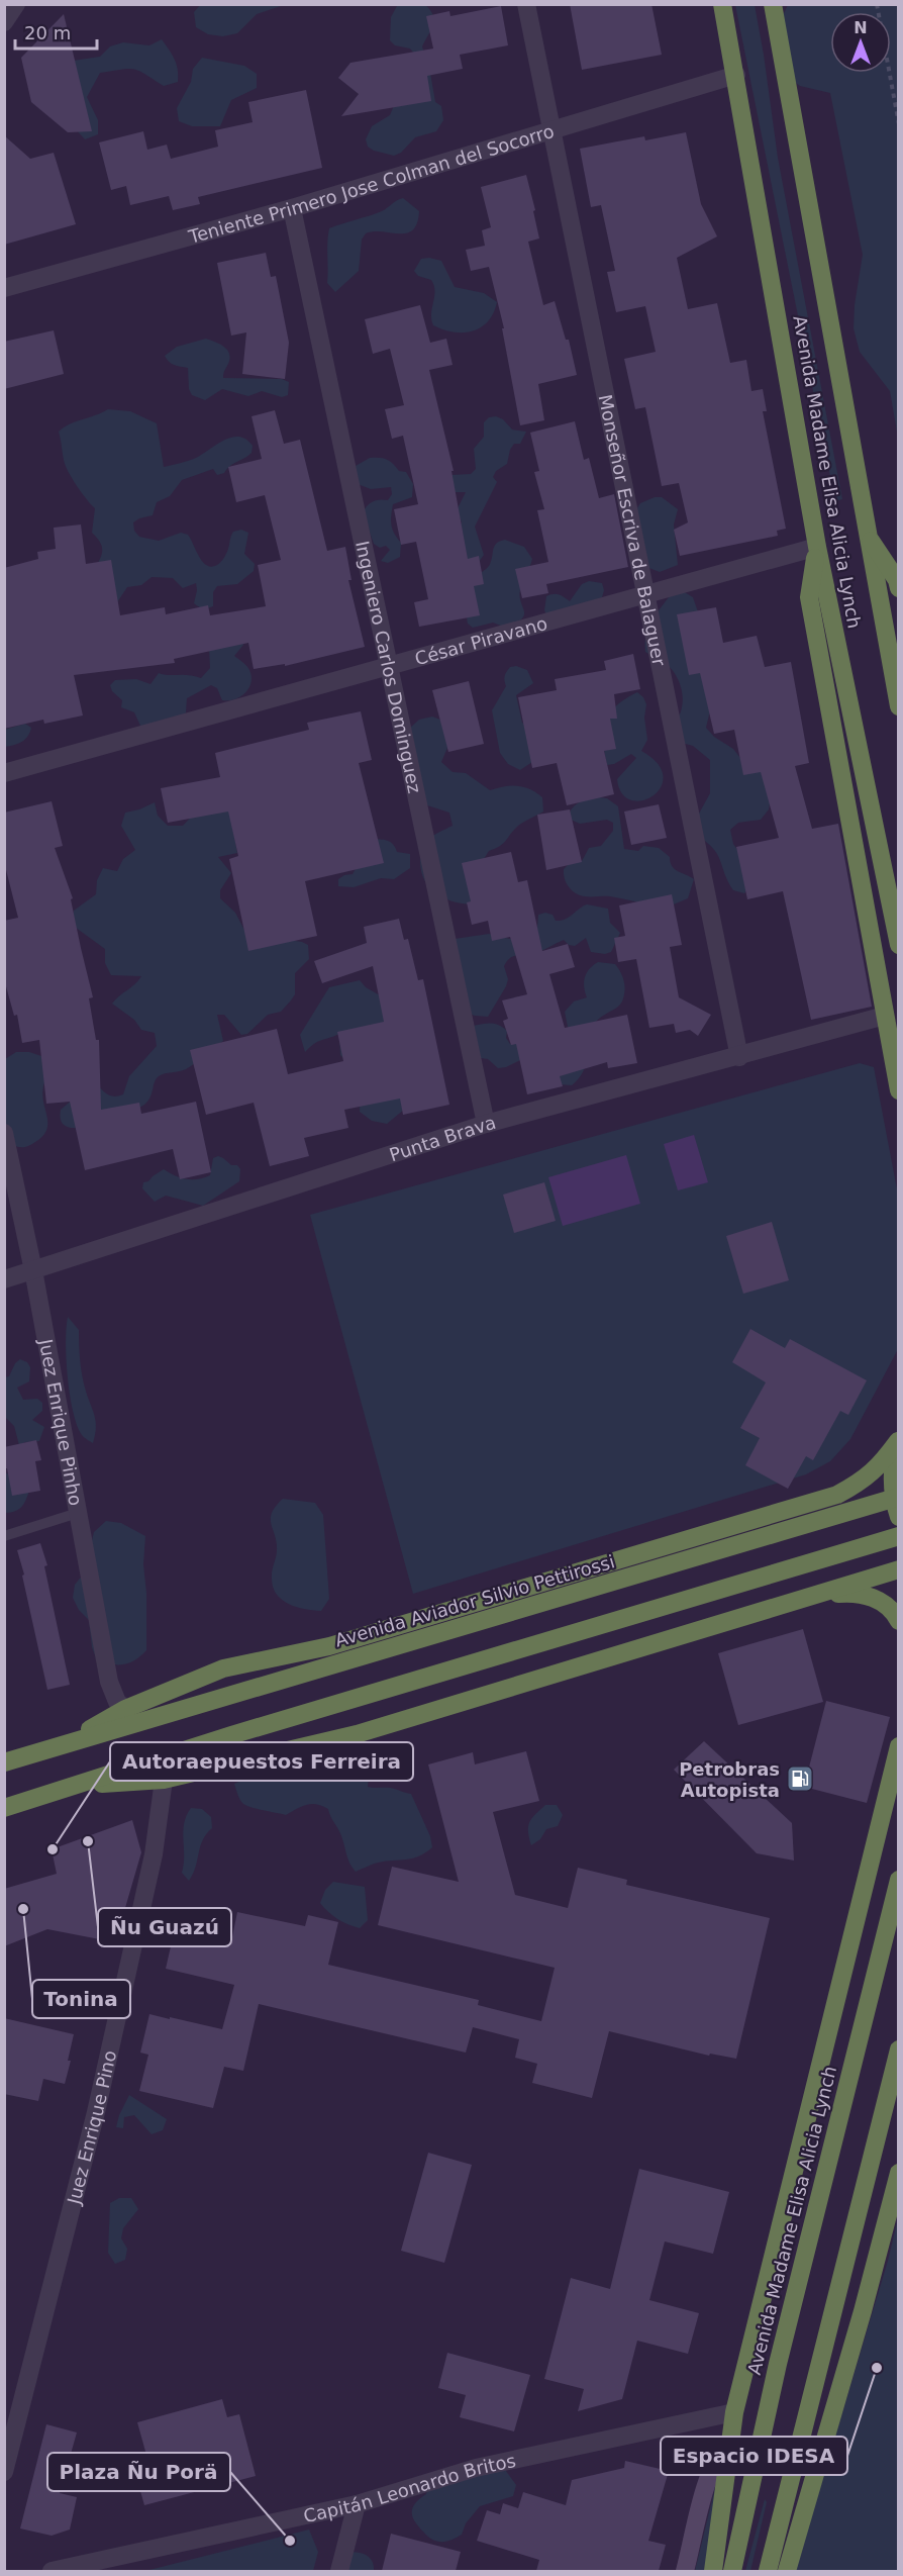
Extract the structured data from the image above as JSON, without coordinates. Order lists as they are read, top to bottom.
{
  "streets": {
    "highway": ["Avenida Madame Elisa Alicia Lynch", "Avenida Aviador Silvio Pettirossi"],
    "street": [
      "Teniente Primero Jose Colman del Socorro",
      "Monseñor Escriva de Balaguer",
      "César Piravano",
      "Ingeniero Carlos Dominguez",
      "Punta Brava",
      "Juez Enrique Pinho",
      "Juez Enrique Pino",
      "Capitán Leonardo Britos"
    ]
  },
  "crossings": [
    ["Teniente Primero Jose Colman del Socorro", "Avenida Madame Elisa Alicia Lynch"],
    ["Teniente Primero Jose Colman del Socorro", "Monseñor Escriva de Balaguer"],
    ["Teniente Primero Jose Colman del Socorro", "Ingeniero Carlos Dominguez"],
    ["Avenida Madame Elisa Alicia Lynch", "César Piravano"],
    ["Monseñor Escriva de Balaguer", "César Piravano"],
    ["Monseñor Escriva de Balaguer", "Punta Brava"],
    ["César Piravano", "Ingeniero Carlos Dominguez"],
    ["Ingeniero Carlos Dominguez", "Punta Brava"],
    ["Punta Brava", "Juez Enrique Pinho"]
  ],
  "places": {
    "fuel station": ["Petrobras Autopista"],
    "other": [
      "Ñu Guazú",
      "Autoraepuestos Ferreira",
      "Tonina",
      "Espacio IDESA",
      "Plaza Ñu Porä"
    ]
  },
  "scale_bar": "20 m",
  "north": "top"
}
